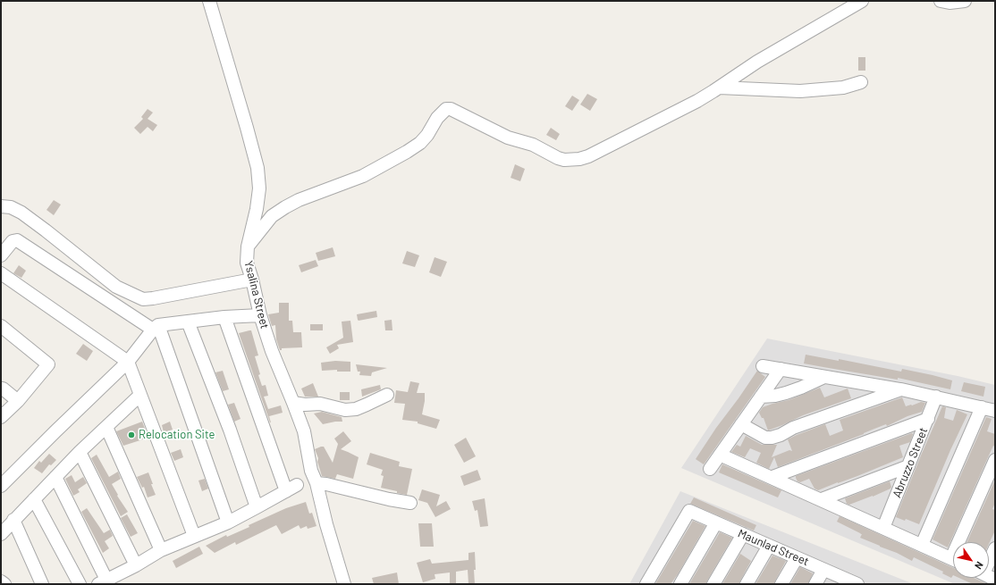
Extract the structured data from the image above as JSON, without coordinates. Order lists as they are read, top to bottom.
{
  "streets": {
    "street": ["Ysalina Street", "Abruzzo Street", "Maunlad Street"]
  },
  "places": ["Relocation Site"],
  "north": "bottom right"
}
